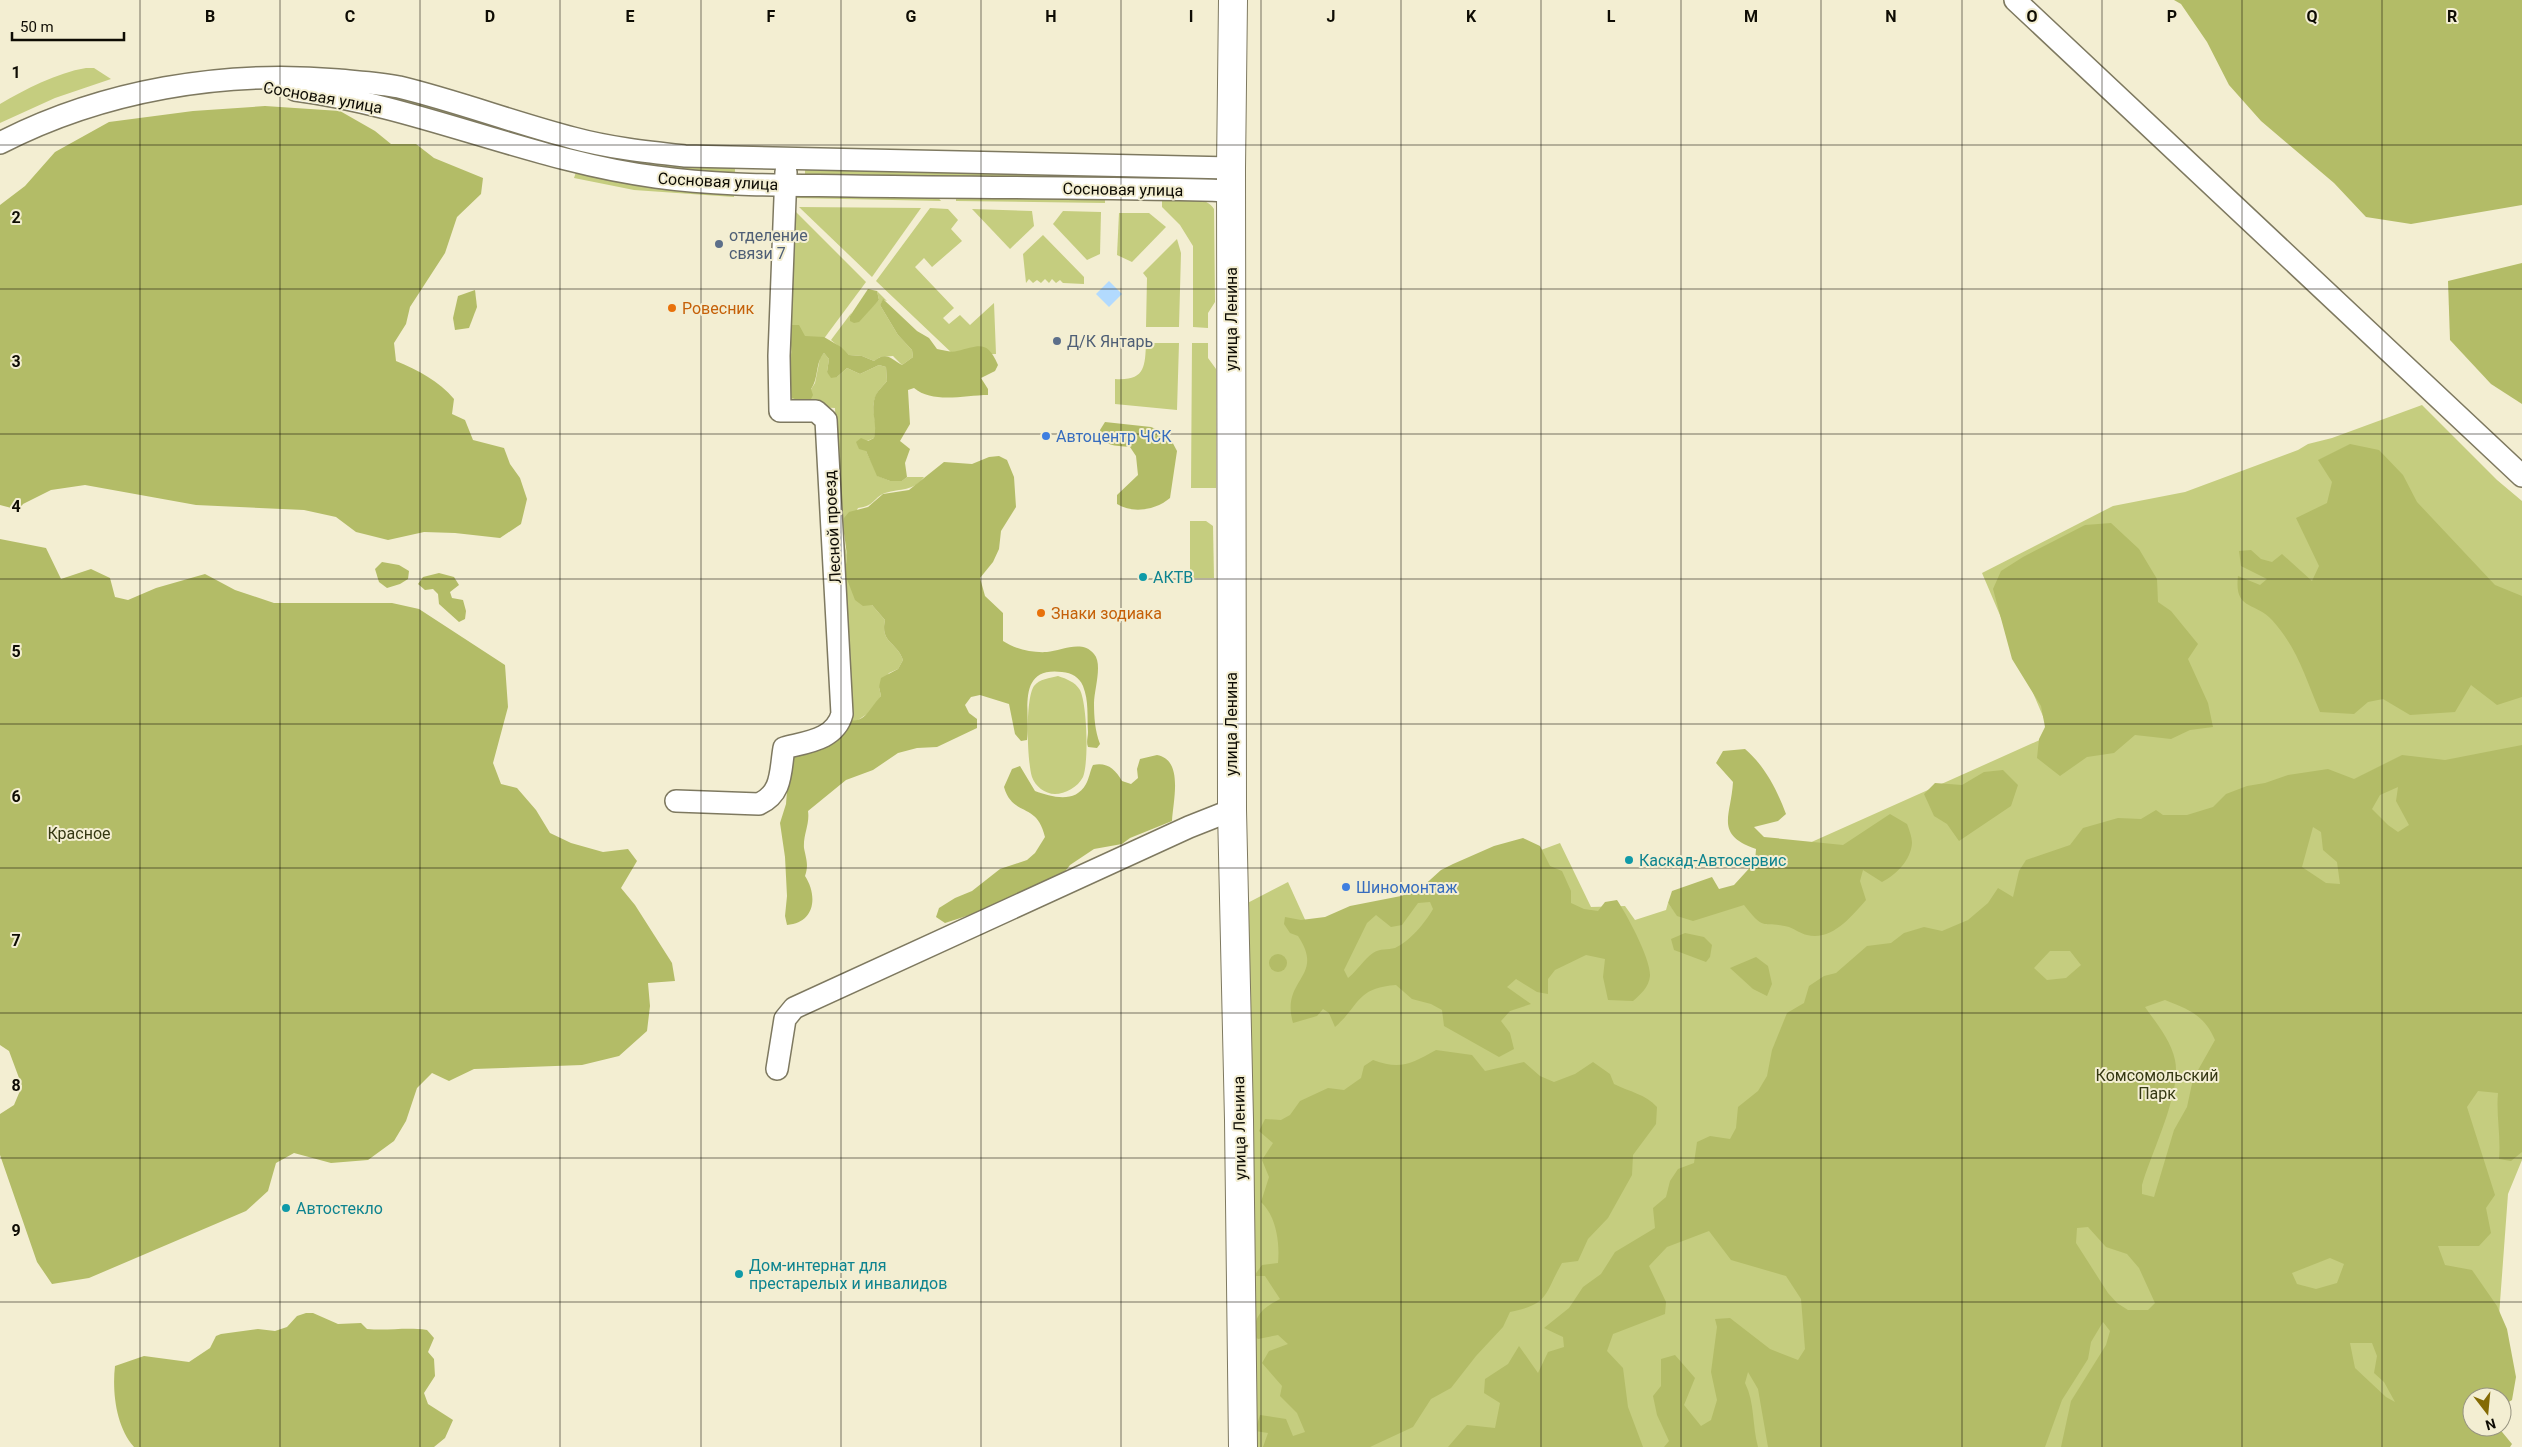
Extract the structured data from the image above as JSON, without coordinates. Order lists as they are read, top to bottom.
{
  "streets": {
    "main road": ["улица Ленина"],
    "street": ["Сосновая улица", "Лесной проезд"]
  },
  "crossings": [
    ["Сосновая улица", "улица Ленина"],
    ["Сосновая улица", "Лесной проезд"]
  ],
  "parks": ["Красное", "Комсомольский Парк"],
  "places": [
    "отделение связи 7",
    "Ровесник",
    "Д/К Янтарь",
    "Автоцентр ЧСК",
    "АКТВ",
    "Знаки зодиака",
    "Каскад-Автосервис",
    "Шиномонтаж",
    "Автостекло",
    "Дом-интернат для престарелых и инвалидов"
  ],
  "scale_bar": "50 m",
  "north": "bottom",
  "grid": {
    "columns": [
      "B",
      "C",
      "D",
      "E",
      "F",
      "G",
      "H",
      "I",
      "J",
      "K",
      "L",
      "M",
      "N",
      "O",
      "P",
      "Q",
      "R"
    ],
    "rows": [
      "1",
      "2",
      "3",
      "4",
      "5",
      "6",
      "7",
      "8",
      "9"
    ]
  }
}
